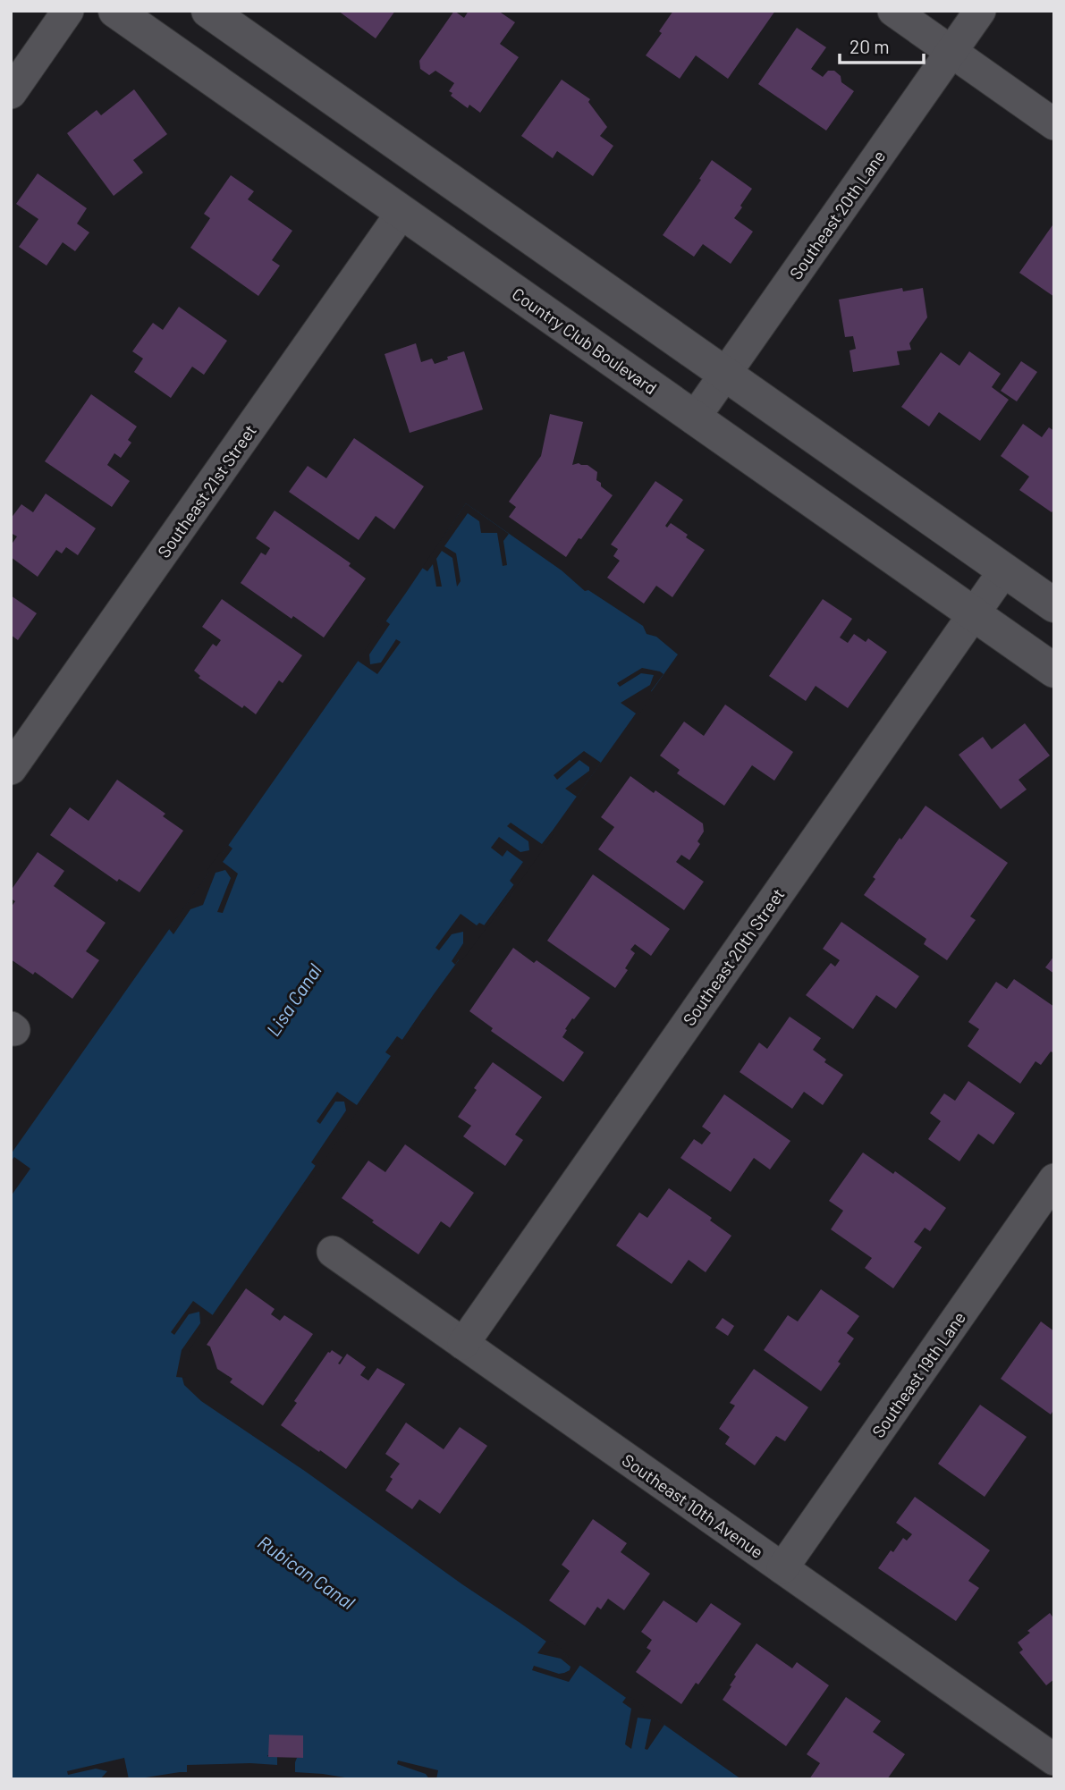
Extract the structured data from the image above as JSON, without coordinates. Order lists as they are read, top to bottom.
{
  "streets": {
    "main road": ["Country Club Boulevard"],
    "street": [
      "Southeast 20th Lane",
      "Southeast 21st Street",
      "Southeast 20th Street",
      "Southeast 19th Lane",
      "Southeast 10th Avenue"
    ]
  },
  "crossings": [
    ["Southeast 20th Lane", "Country Club Boulevard"],
    ["Country Club Boulevard", "Southeast 21st Street"],
    ["Country Club Boulevard", "Southeast 20th Street"],
    ["Southeast 20th Street", "Southeast 10th Avenue"],
    ["Southeast 19th Lane", "Southeast 10th Avenue"]
  ],
  "water": ["Lisa Canal", "Rubican Canal"],
  "scale_bar": "20 m"
}
